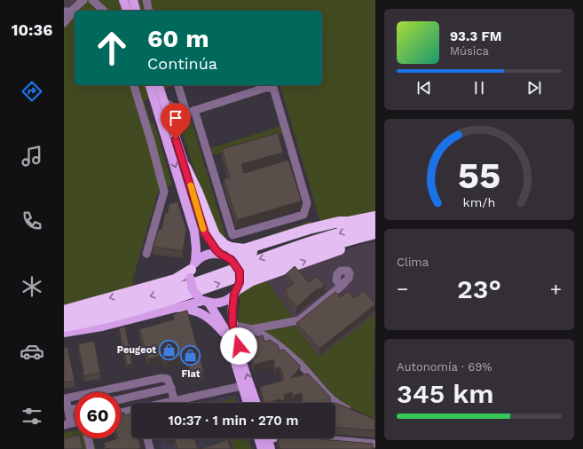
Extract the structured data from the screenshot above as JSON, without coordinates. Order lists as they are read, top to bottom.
{
  "places": {
    "shop": ["Peugeot", "Fiat"]
  },
  "page": {
    "tabs": "10:36",
    "turn": ["60 m", "Continúa"],
    "song": ["93.3 FM", "Música"],
    "tile": [
      "Clima",
      ["Autonomía · 69%", "345 km"]
    ],
    "heat": ["−", "23°", "+"],
    "limit": "60",
    "trip": "10:37 · 1 min · 270 m",
    "gauge": ["55", "km/h"]
  }
}
